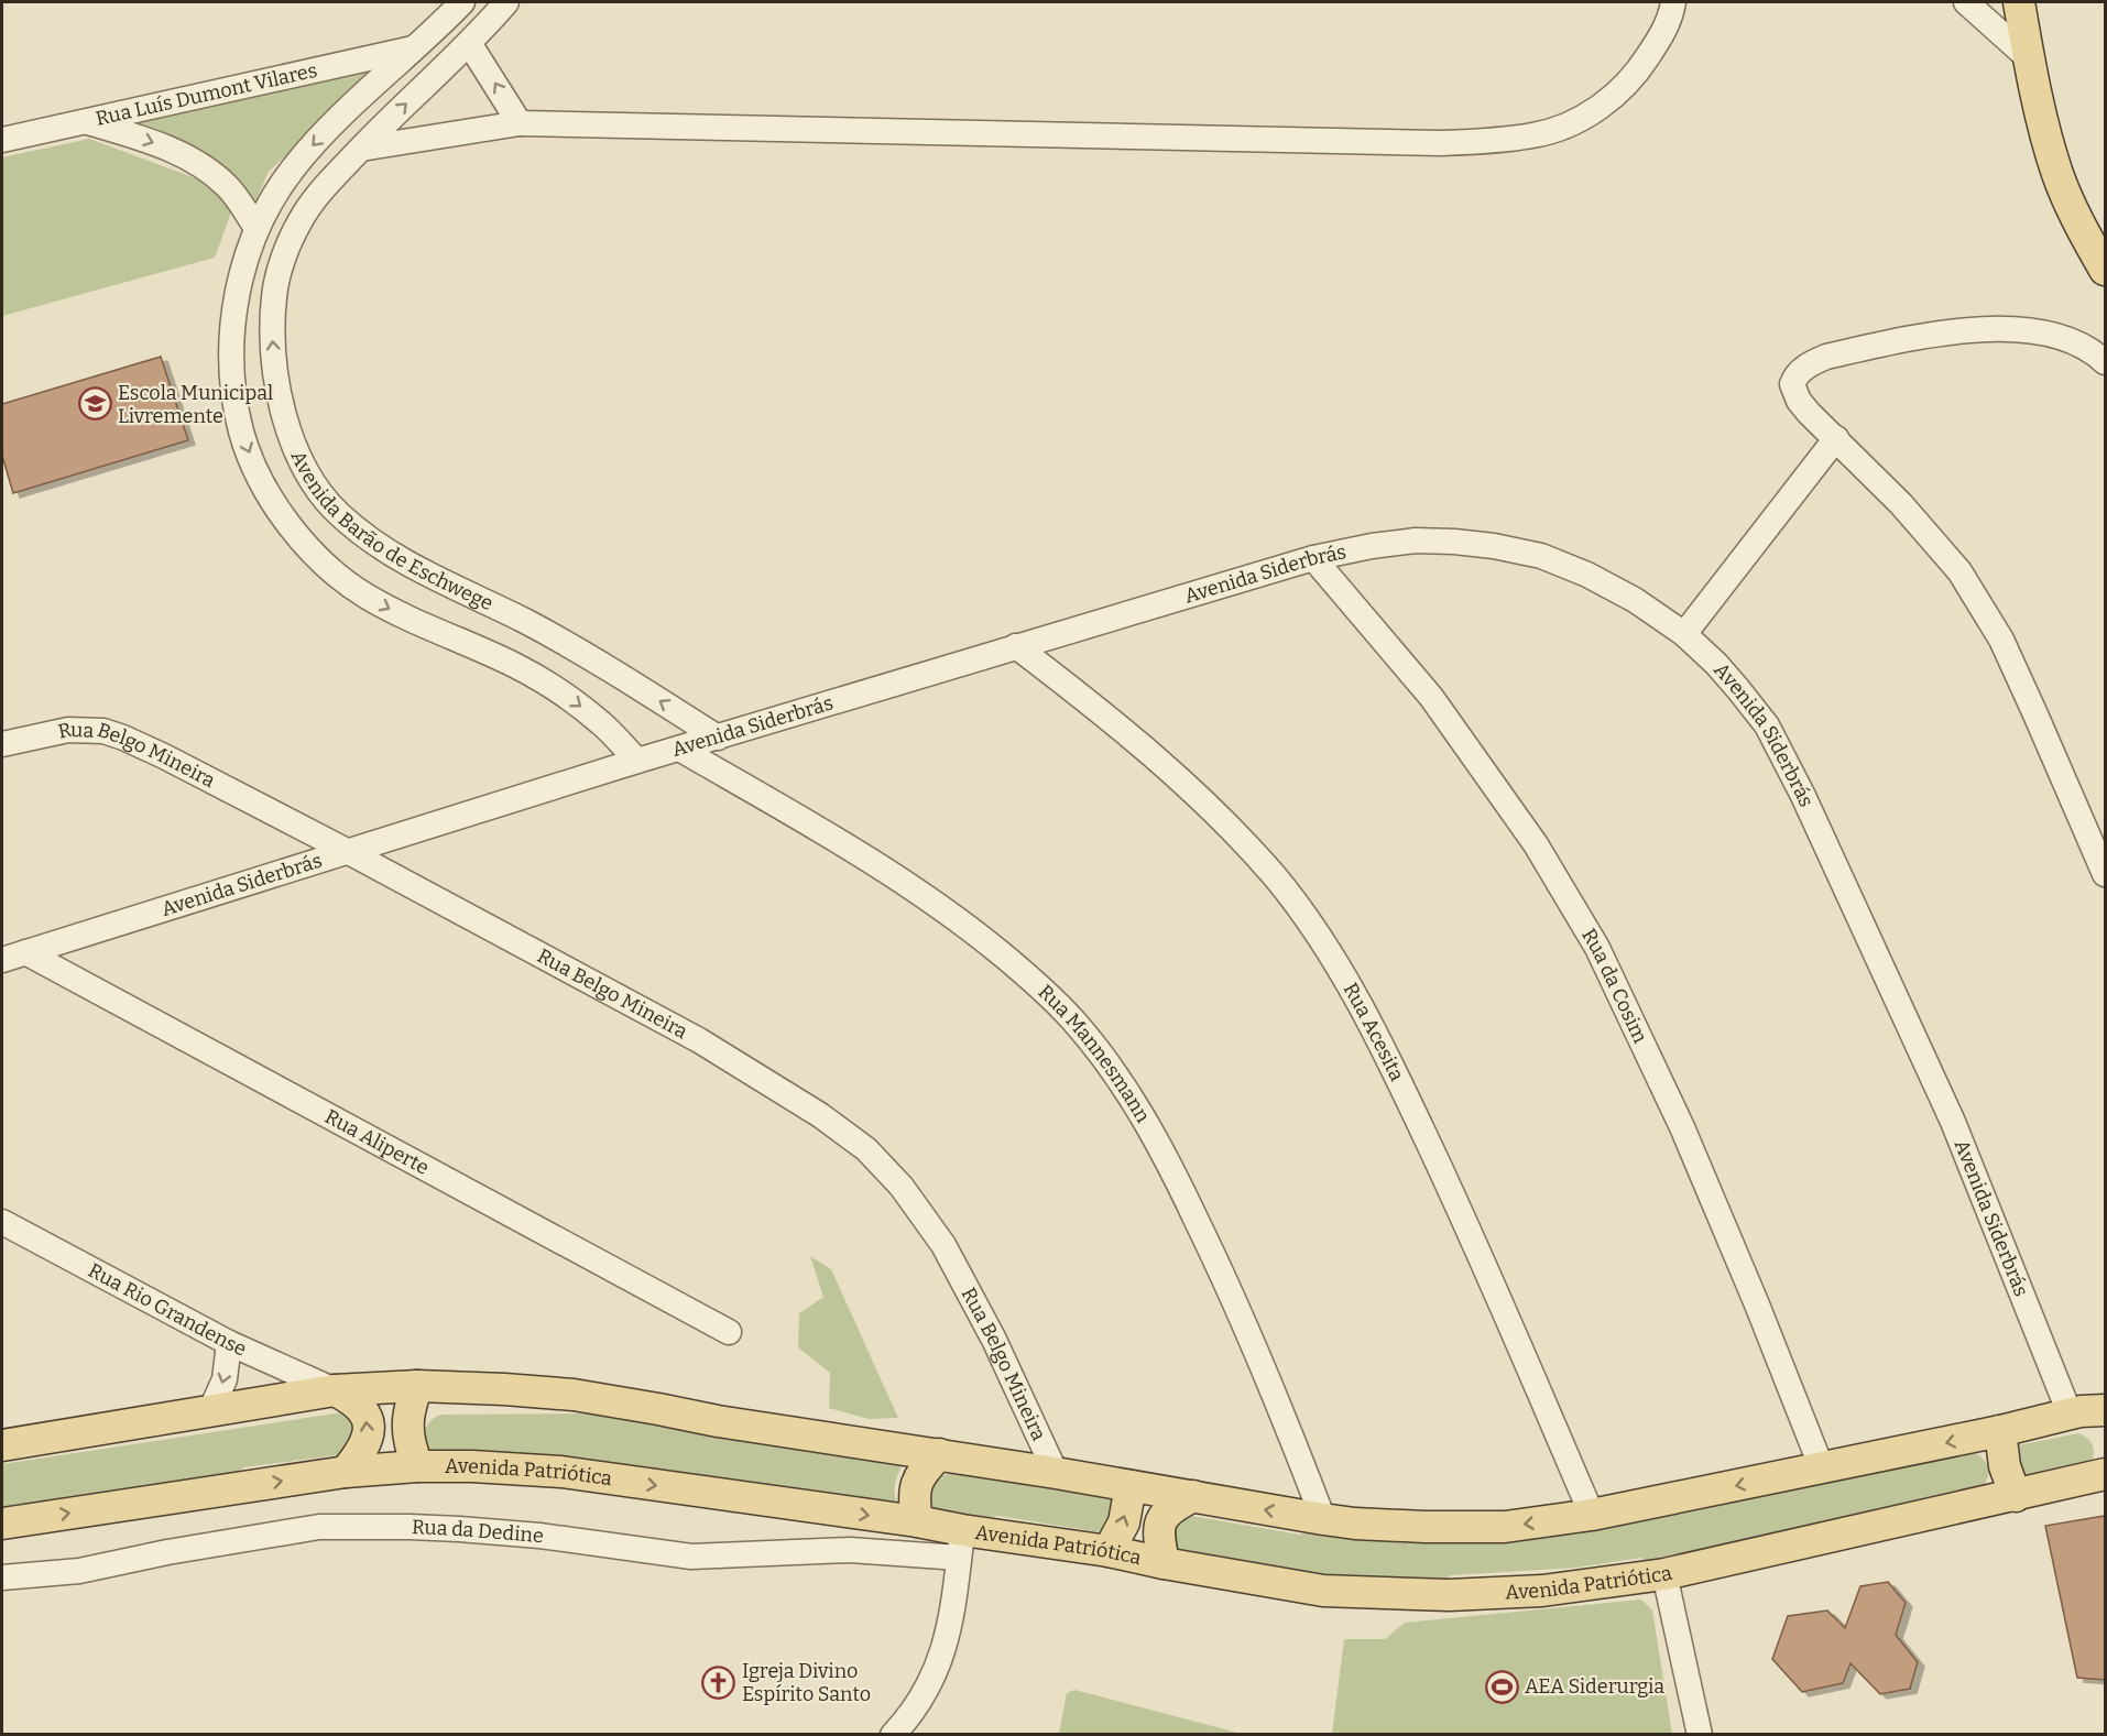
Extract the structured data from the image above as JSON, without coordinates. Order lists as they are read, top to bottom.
{
  "streets": {
    "main road": ["Avenida Patriótica"],
    "street": [
      "Rua Luís Dumont Vilares",
      "Avenida Barão de Eschwege",
      "Avenida Siderbrás",
      "Rua Belgo Mineira",
      "Rua da Cosim",
      "Rua Acesita",
      "Rua Mannesmann",
      "Rua Aliperte",
      "Rua Rio Grandense",
      "Rua da Dedine"
    ]
  },
  "crossings": [
    ["Avenida Barão de Eschwege", "Avenida Siderbrás"],
    ["Avenida Siderbrás", "Rua Belgo Mineira"],
    ["Avenida Siderbrás", "Rua da Cosim"],
    ["Avenida Siderbrás", "Rua Acesita"],
    ["Avenida Siderbrás", "Rua Mannesmann"],
    ["Avenida Siderbrás", "Rua Aliperte"],
    ["Avenida Patriótica", "Rua da Dedine"]
  ],
  "places": {
    "school or university": ["Escola Municipal Livremente"],
    "church": ["Igreja Divino Espírito Santo"],
    "sports": ["AEA Siderurgia"]
  }
}
